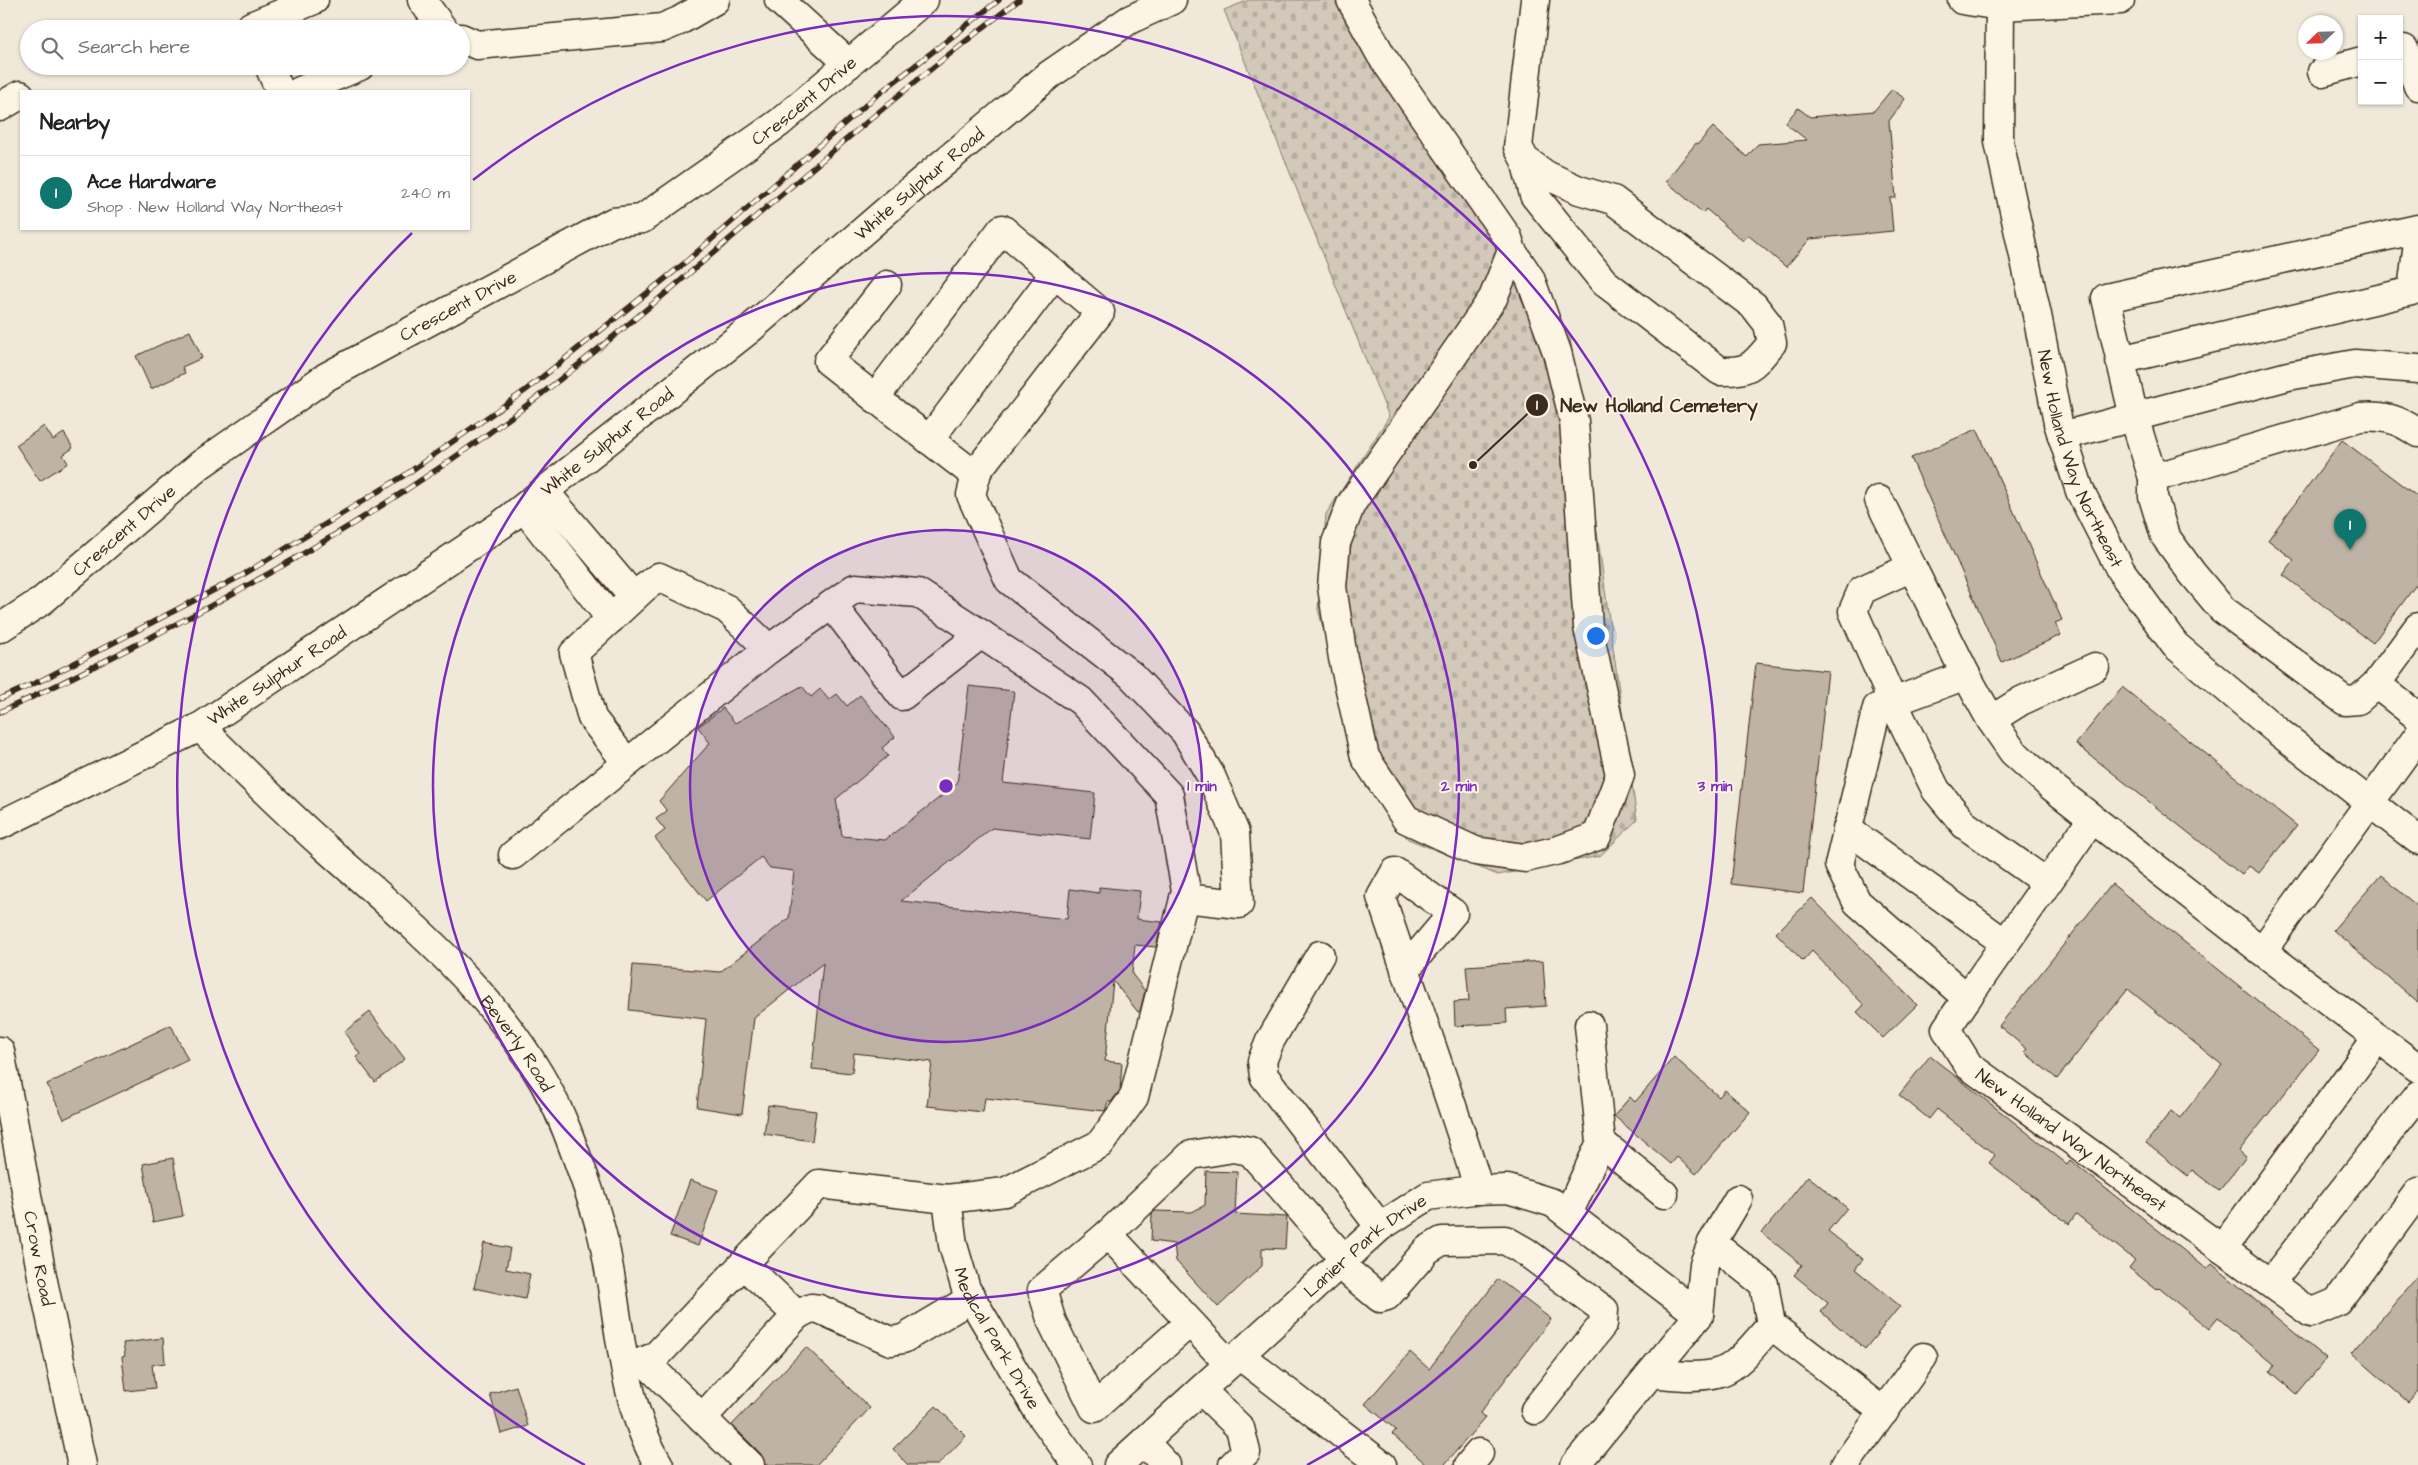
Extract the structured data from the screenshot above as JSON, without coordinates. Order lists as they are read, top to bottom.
{
  "streets": {
    "street": [
      "Crescent Drive",
      "White Sulphur Road",
      "New Holland Way Northeast",
      "Beverly Road",
      "Lanier Park Drive",
      "Crow Road",
      "Medical Park Drive"
    ]
  },
  "crossings": [
    ["White Sulphur Road", "Beverly Road"]
  ],
  "places": ["New Holland Cemetery"],
  "north": "bottom left",
  "page": {
    "map_buttons": ["+", "−"],
    "search": "Search here",
    "heading": "Nearby",
    "list": [
      {
        "mark": "1",
        "name": "Ace Hardware",
        "note": "Shop · New Holland Way Northeast",
        "value": "240 m"
      }
    ],
    "pins": "1"
  },
  "rings": ["1 min", "2 min", "3 min"]
}
